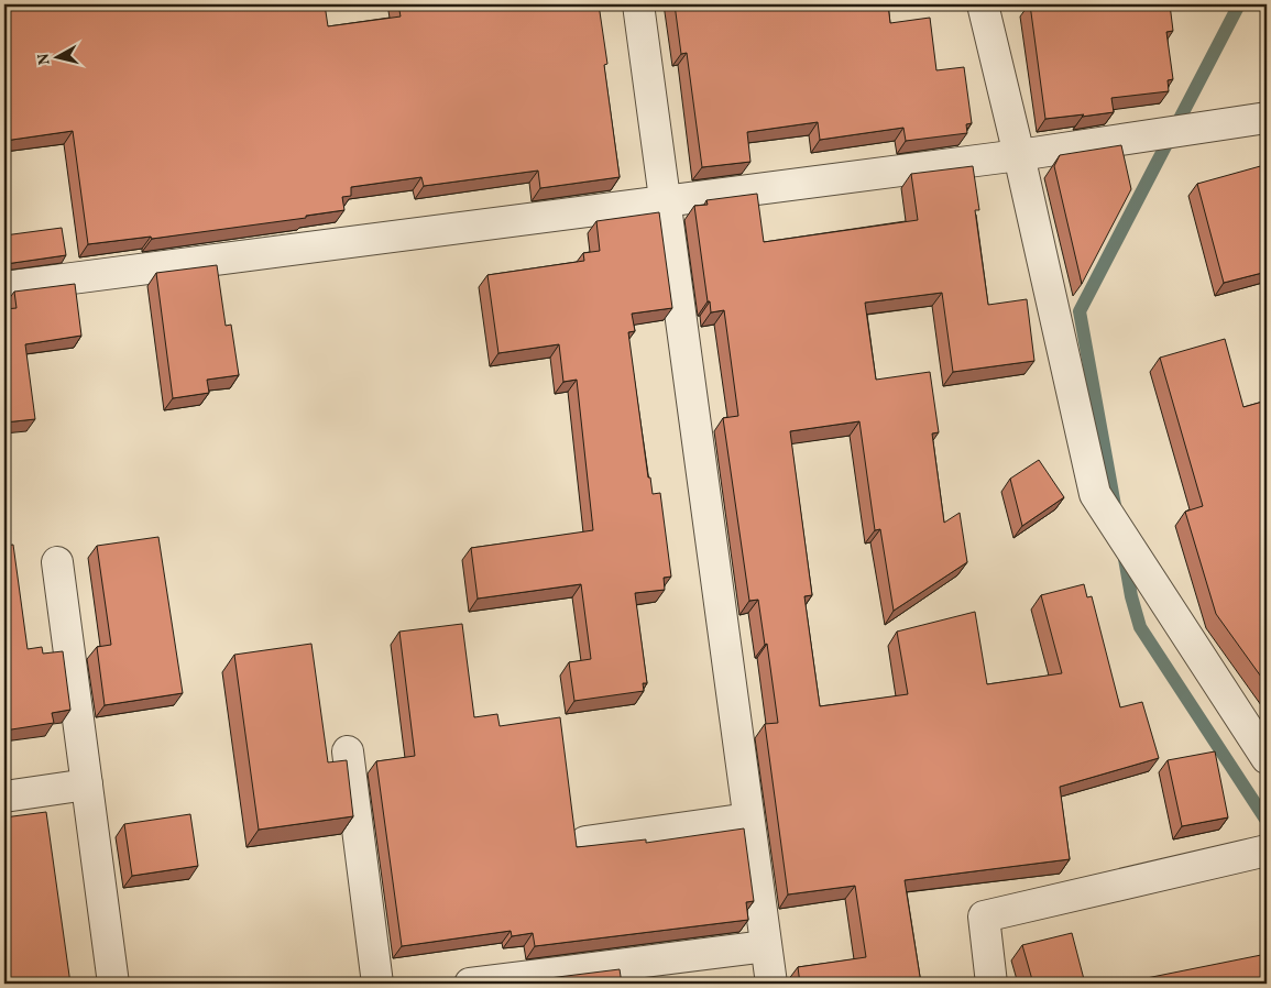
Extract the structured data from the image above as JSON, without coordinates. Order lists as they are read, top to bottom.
{
  "north": "left"
}
